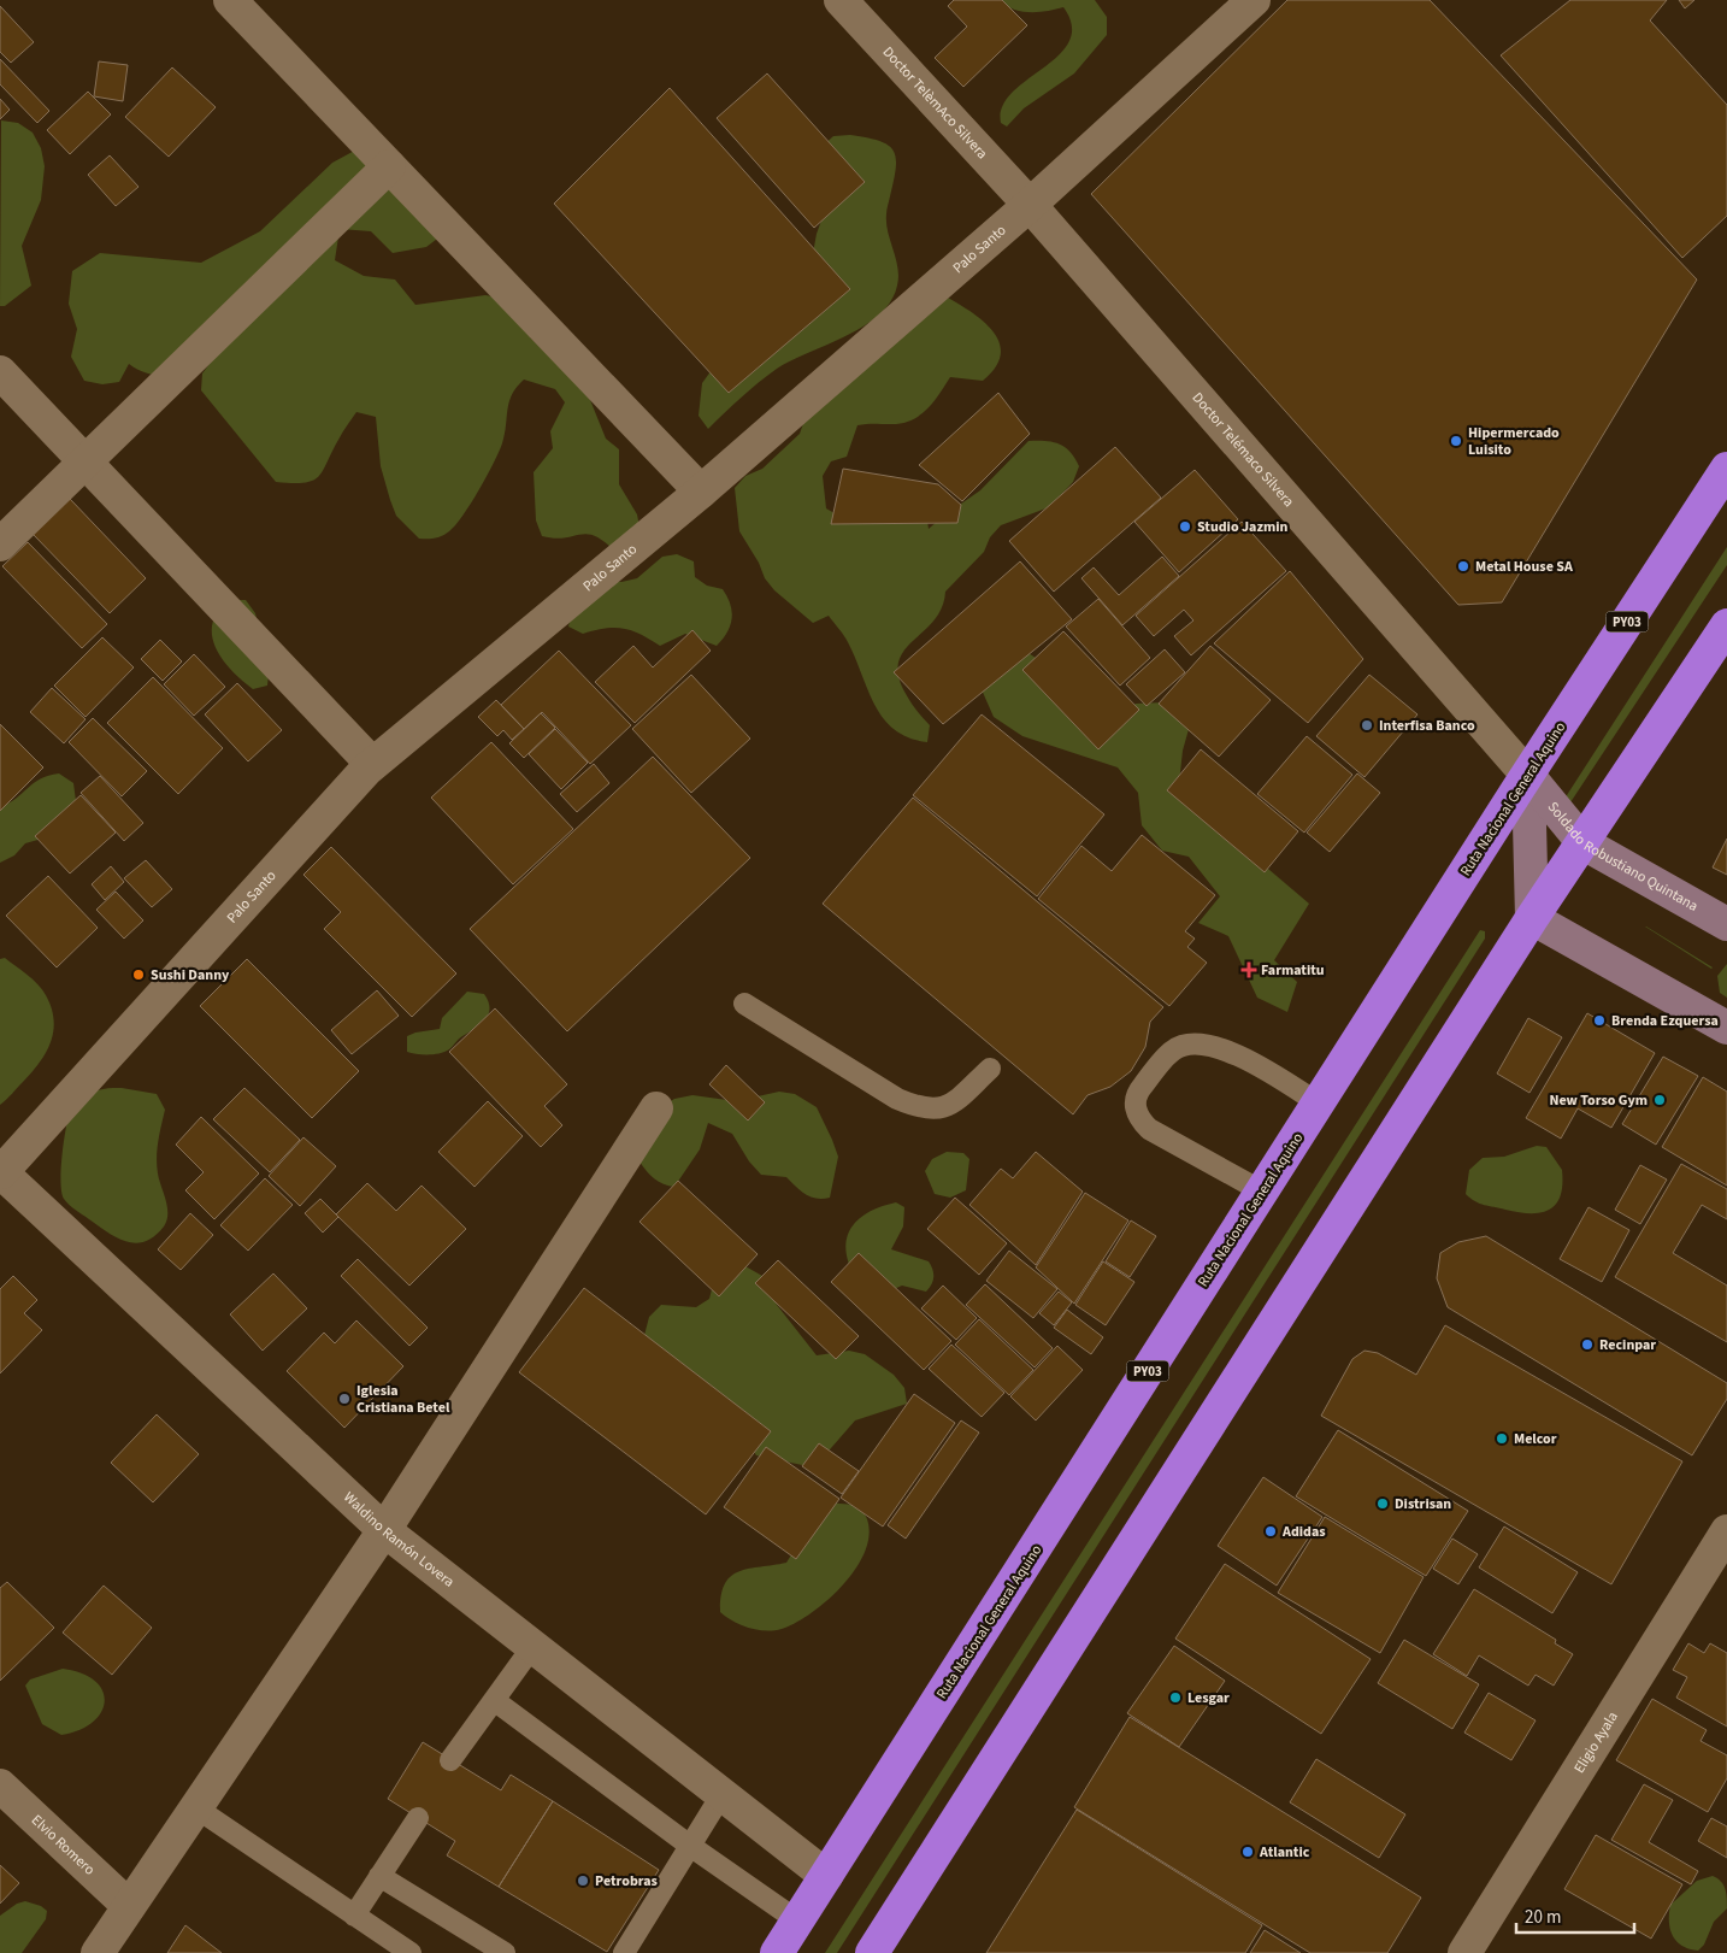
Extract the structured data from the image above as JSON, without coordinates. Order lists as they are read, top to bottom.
{
  "streets": {
    "highway": ["PY03", "Ruta Nacional General Aquino"],
    "street": [
      "Doctor TelèmAco Silvera",
      "Palo Santo",
      "Doctor Telémaco Silvera",
      "Soldado Robustiano Quintana",
      "Waldino Ramón Lovera",
      "Eligio Ayala",
      "Elvio Romero"
    ]
  },
  "crossings": [
    ["Doctor TelèmAco Silvera", "Palo Santo"],
    ["Doctor TelèmAco Silvera", "Doctor Telémaco Silvera"],
    ["Palo Santo", "Doctor Telémaco Silvera"],
    ["Palo Santo", "Waldino Ramón Lovera"],
    ["Doctor Telémaco Silvera", "Ruta Nacional General Aquino"],
    ["Doctor Telémaco Silvera", "Soldado Robustiano Quintana"],
    ["Ruta Nacional General Aquino", "Soldado Robustiano Quintana"],
    ["Ruta Nacional General Aquino", "Waldino Ramón Lovera"]
  ],
  "places": {
    "other": [
      "Hipermercado Luisito",
      "Studio Jazmin",
      "Metal House SA",
      "Interfisa Banco",
      "Sushi Danny",
      "Brenda Ezquersa",
      "New Torso Gym",
      "Recinpar",
      "Iglesia Cristiana Betel",
      "Melcor",
      "Distrisan",
      "Adidas",
      "Lesgar",
      "Atlantic",
      "Petrobras"
    ],
    "health": ["Farmatitu"]
  },
  "scale_bar": "20 m"
}
